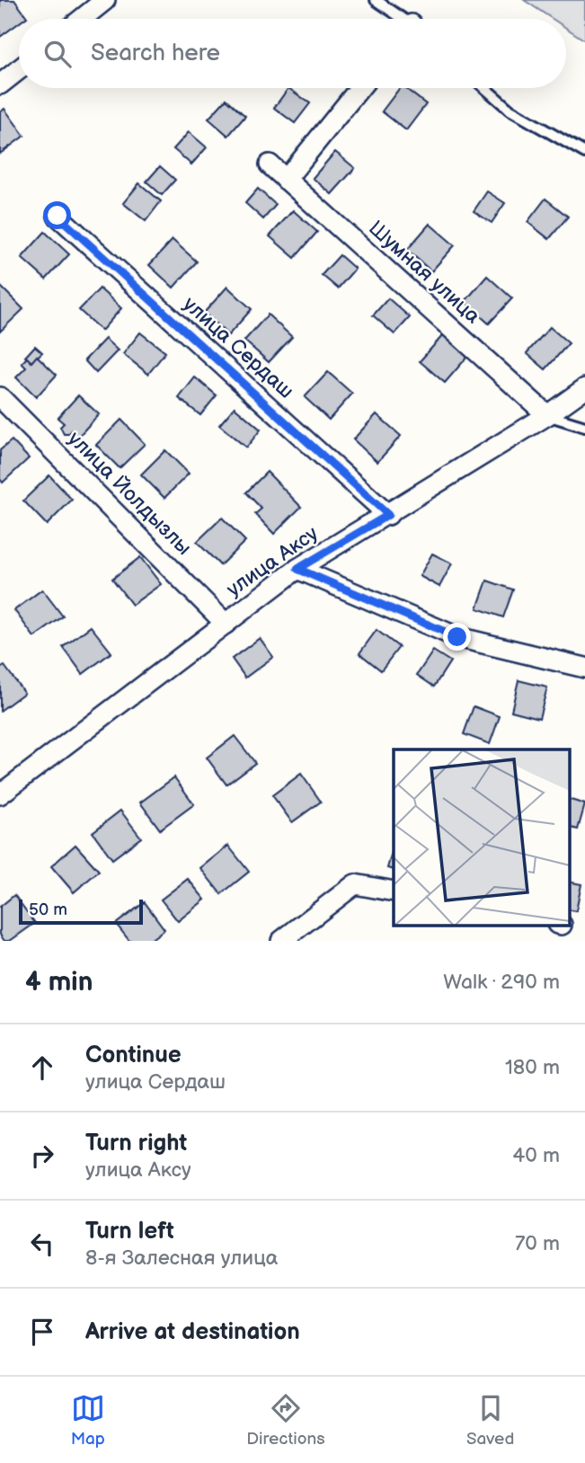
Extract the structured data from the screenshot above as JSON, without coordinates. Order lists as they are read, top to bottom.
{
  "streets": {
    "street": [
      "Шумная улица",
      "улица Сердаш",
      "улица Йолдызлы",
      "улица Аксу"
    ]
  },
  "crossings": [
    ["Шумная улица", "улица Аксу"],
    ["улица Сердаш", "улица Аксу"],
    ["улица Йолдызлы", "улица Аксу"]
  ],
  "scale_bar": "50 m",
  "page": {
    "search": "Search here",
    "scale": "50 m",
    "heading": ["4 min", "Walk · 290 m"],
    "list": [
      ["Continue", "улица Сердаш", "180 m"],
      ["Turn right", "улица Аксу", "40 m"],
      ["Turn left", "8-я Залесная улица", "70 m"],
      "Arrive at destination"
    ],
    "nav": ["Map", "Directions", "Saved"]
  }
}
